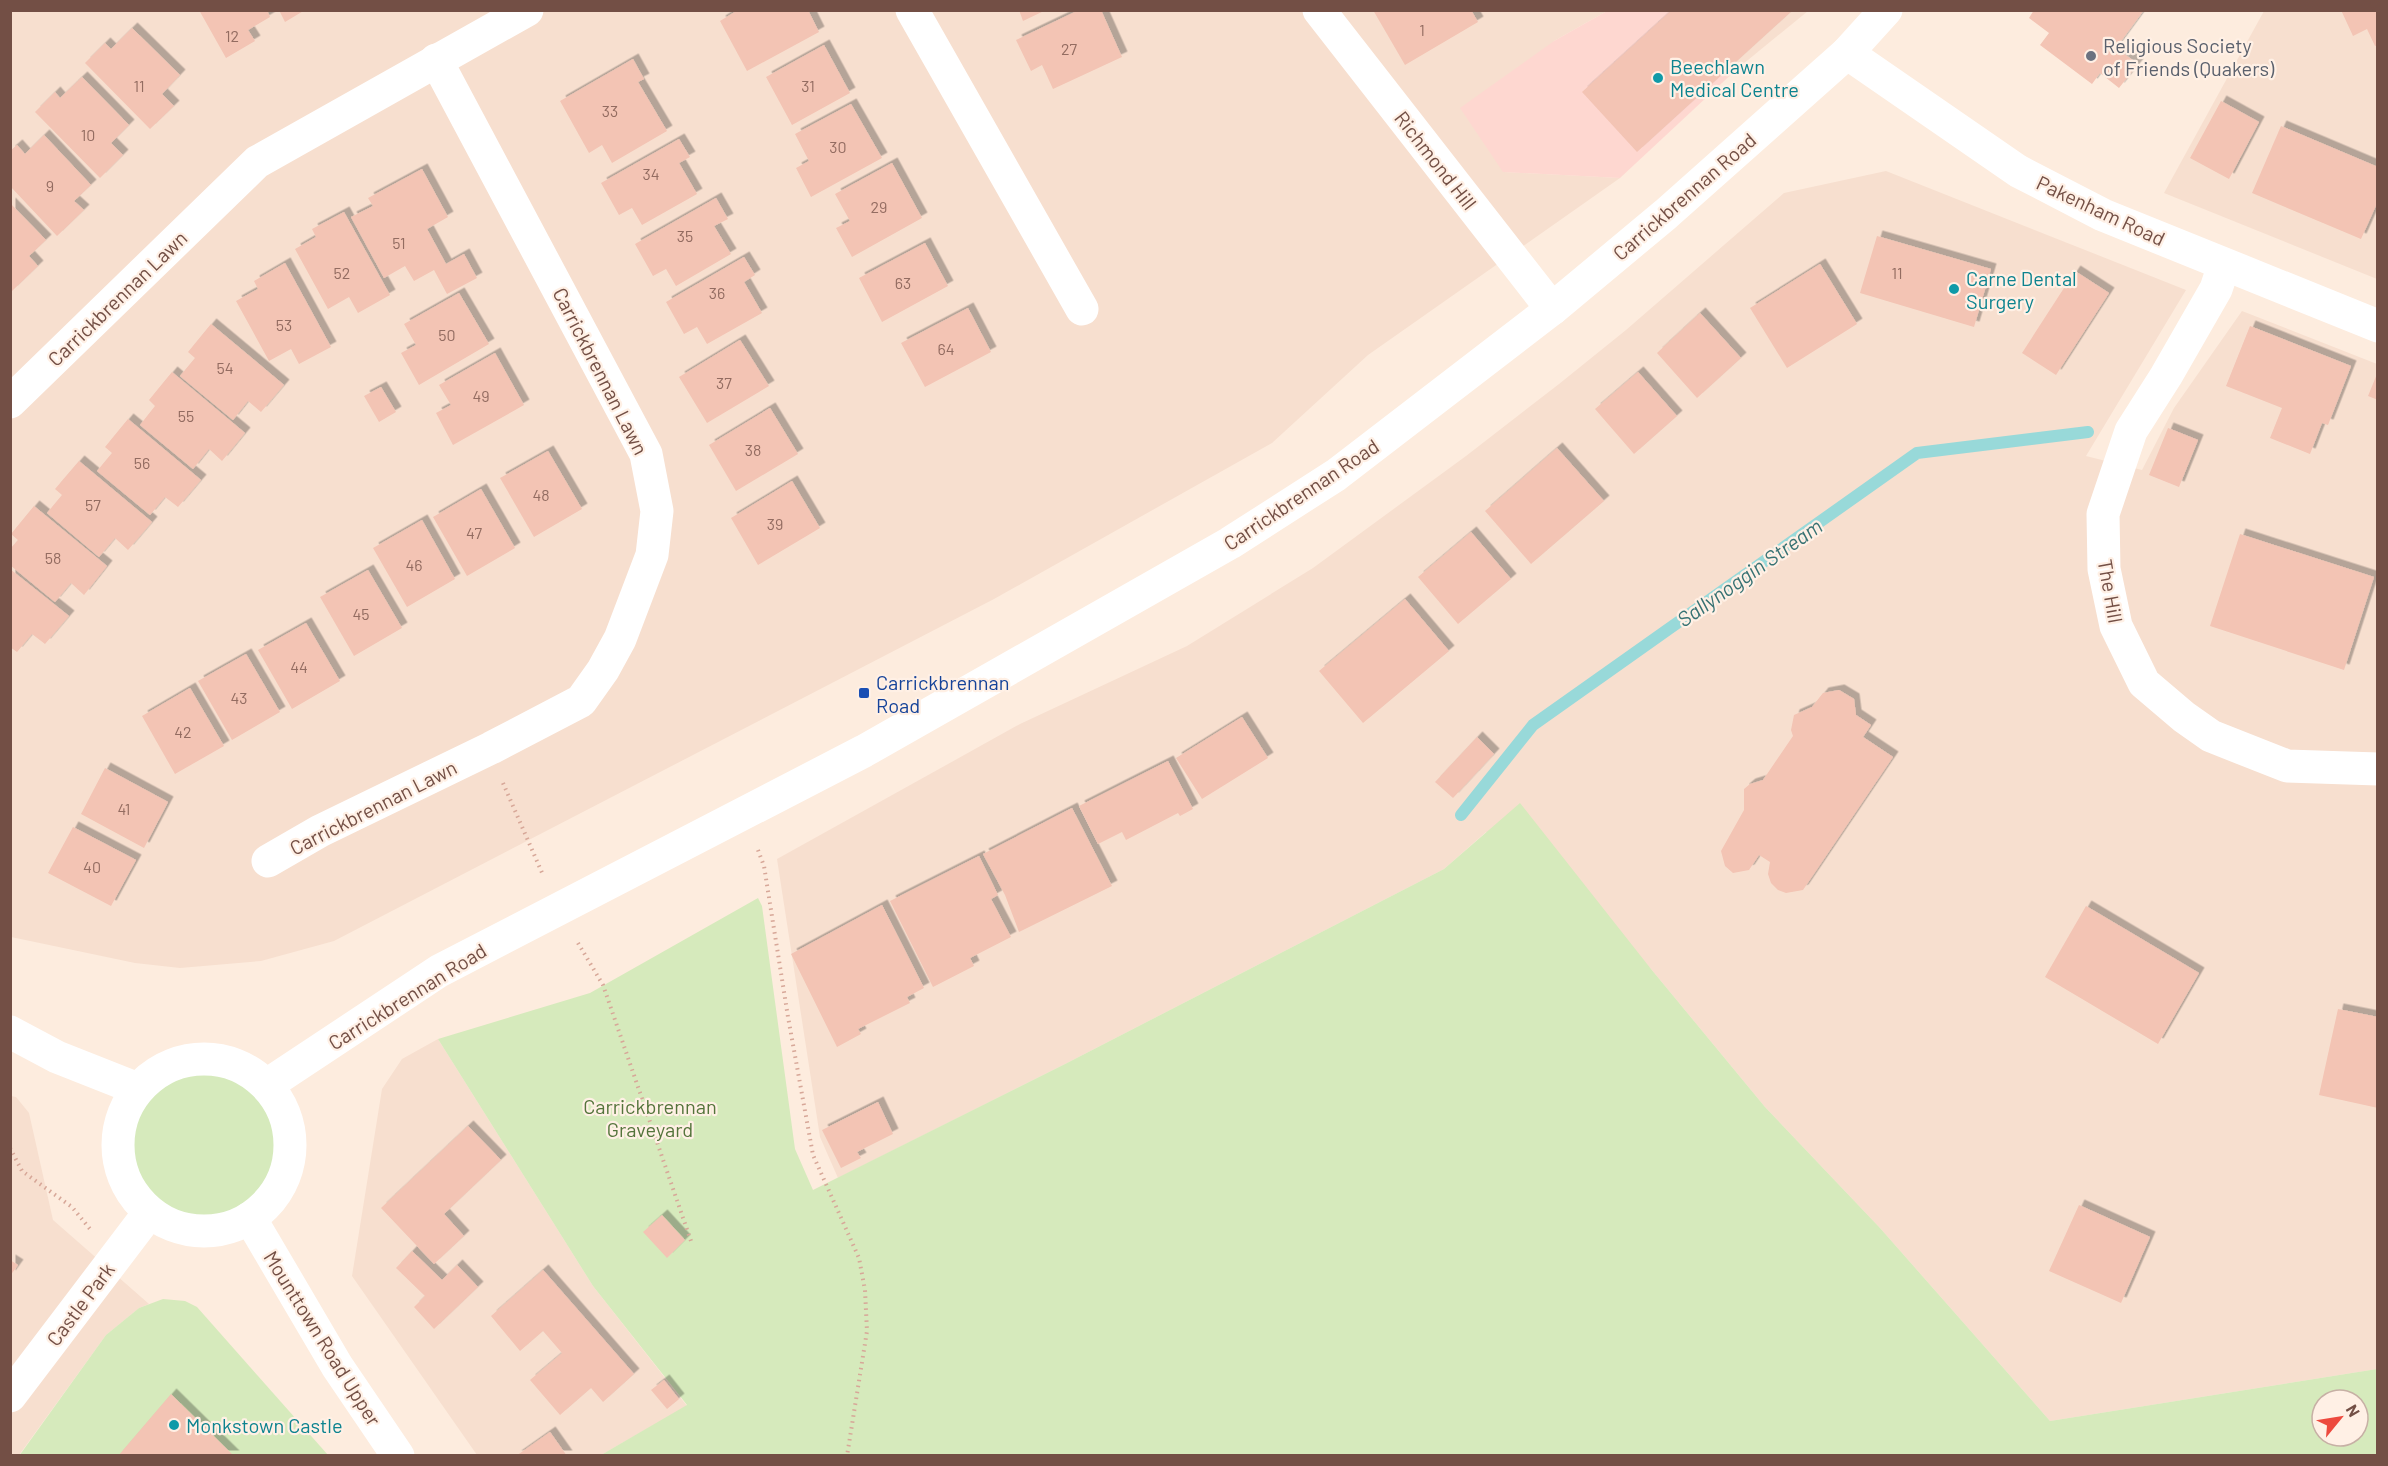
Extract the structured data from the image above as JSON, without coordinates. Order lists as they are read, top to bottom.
{
  "streets": {
    "street": [
      "Richmond Hill",
      "Carrickbrennan Road",
      "Pakenham Road",
      "Carrickbrennan Lawn",
      "The Hill",
      "Castle Park",
      "Mounttown Road Upper"
    ]
  },
  "crossings": [
    ["Richmond Hill", "Carrickbrennan Road"],
    ["Carrickbrennan Road", "Pakenham Road"],
    ["Carrickbrennan Road", "Castle Park"],
    ["Carrickbrennan Road", "Mounttown Road Upper"],
    ["Pakenham Road", "The Hill"],
    ["Castle Park", "Mounttown Road Upper"]
  ],
  "water": ["Sallynoggin Stream"],
  "parks": ["Carrickbrennan Graveyard"],
  "places": {
    "other": [
      "Religious Society of Friends (Quakers)",
      "Beechlawn Medical Centre",
      "Carne Dental Surgery",
      "Monkstown Castle"
    ],
    "transit": ["Carrickbrennan Road"]
  },
  "house_numbers": [
    "1",
    "12",
    "27",
    "11",
    "31",
    "33",
    "10",
    "30",
    "34",
    "9",
    "29",
    "35",
    "51",
    "52",
    "11",
    "63",
    "36",
    "53",
    "50",
    "64",
    "54",
    "37",
    "49",
    "55",
    "38",
    "56",
    "48",
    "57",
    "39",
    "47",
    "58",
    "46",
    "45",
    "44",
    "43",
    "42",
    "41",
    "40"
  ],
  "north": "top right"
}
